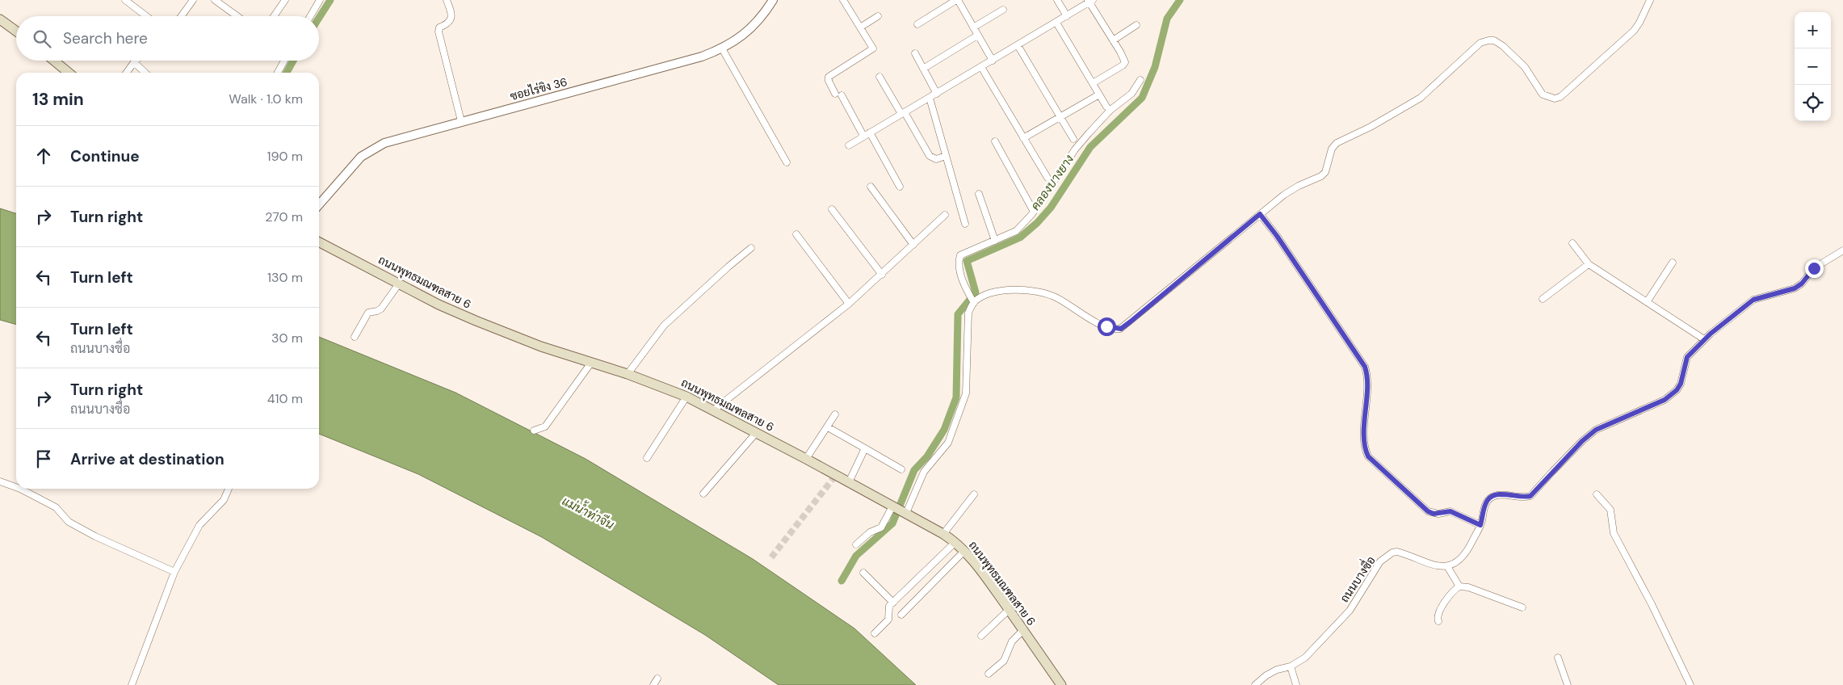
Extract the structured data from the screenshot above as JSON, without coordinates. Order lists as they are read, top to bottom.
{
  "streets": {
    "main road": ["ถนนพุทธมณฑลสาย 6"],
    "street": ["ซอยไร่ขิง 36", "ถนนบางซื่อ"]
  },
  "water": ["คลองบางยาง", "แม่น้ำท่าจีน"],
  "page": {
    "map_buttons": ["+", "−"],
    "search": "Search here",
    "heading": ["13 min", "Walk · 1.0 km"],
    "list": [
      ["Continue", "190 m"],
      ["Turn right", "270 m"],
      ["Turn left", "130 m"],
      ["Turn left", "ถนนบางซื่อ", "30 m"],
      ["Turn right", "ถนนบางซื่อ", "410 m"],
      "Arrive at destination"
    ]
  }
}
